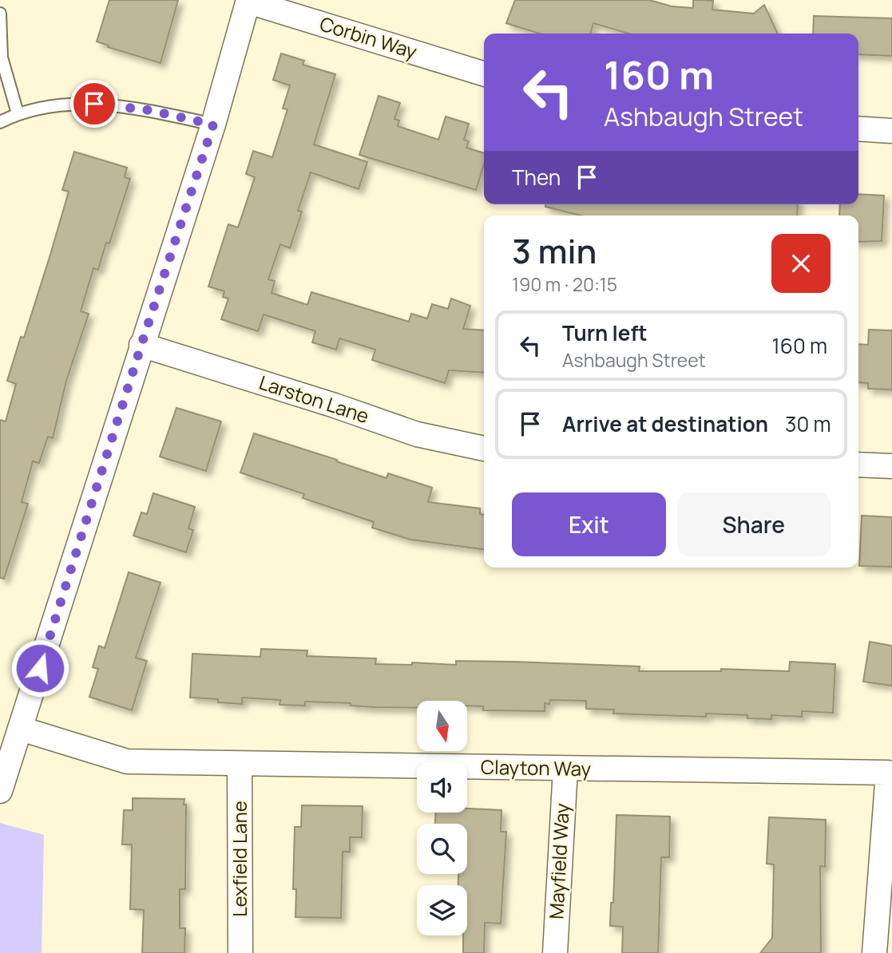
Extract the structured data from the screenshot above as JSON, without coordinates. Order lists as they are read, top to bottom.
{
  "streets": {
    "street": [
      "Corbin Way",
      "Larston Lane",
      "Clayton Way",
      "Lexfield Lane",
      "Mayfield Way"
    ]
  },
  "crossings": [
    ["Clayton Way", "Lexfield Lane"],
    ["Clayton Way", "Mayfield Way"]
  ],
  "north": "bottom",
  "page": {
    "turn": ["160 m", "Ashbaugh Street"],
    "then": "Then",
    "heading": ["3 min", "190 m · 20:15"],
    "list": [
      {
        "name": "Turn left",
        "note": "Ashbaugh Street",
        "value": "160 m"
      },
      {
        "name": "Arrive at destination",
        "value": "30 m"
      }
    ],
    "buttons": ["Exit", "Share"]
  }
}
